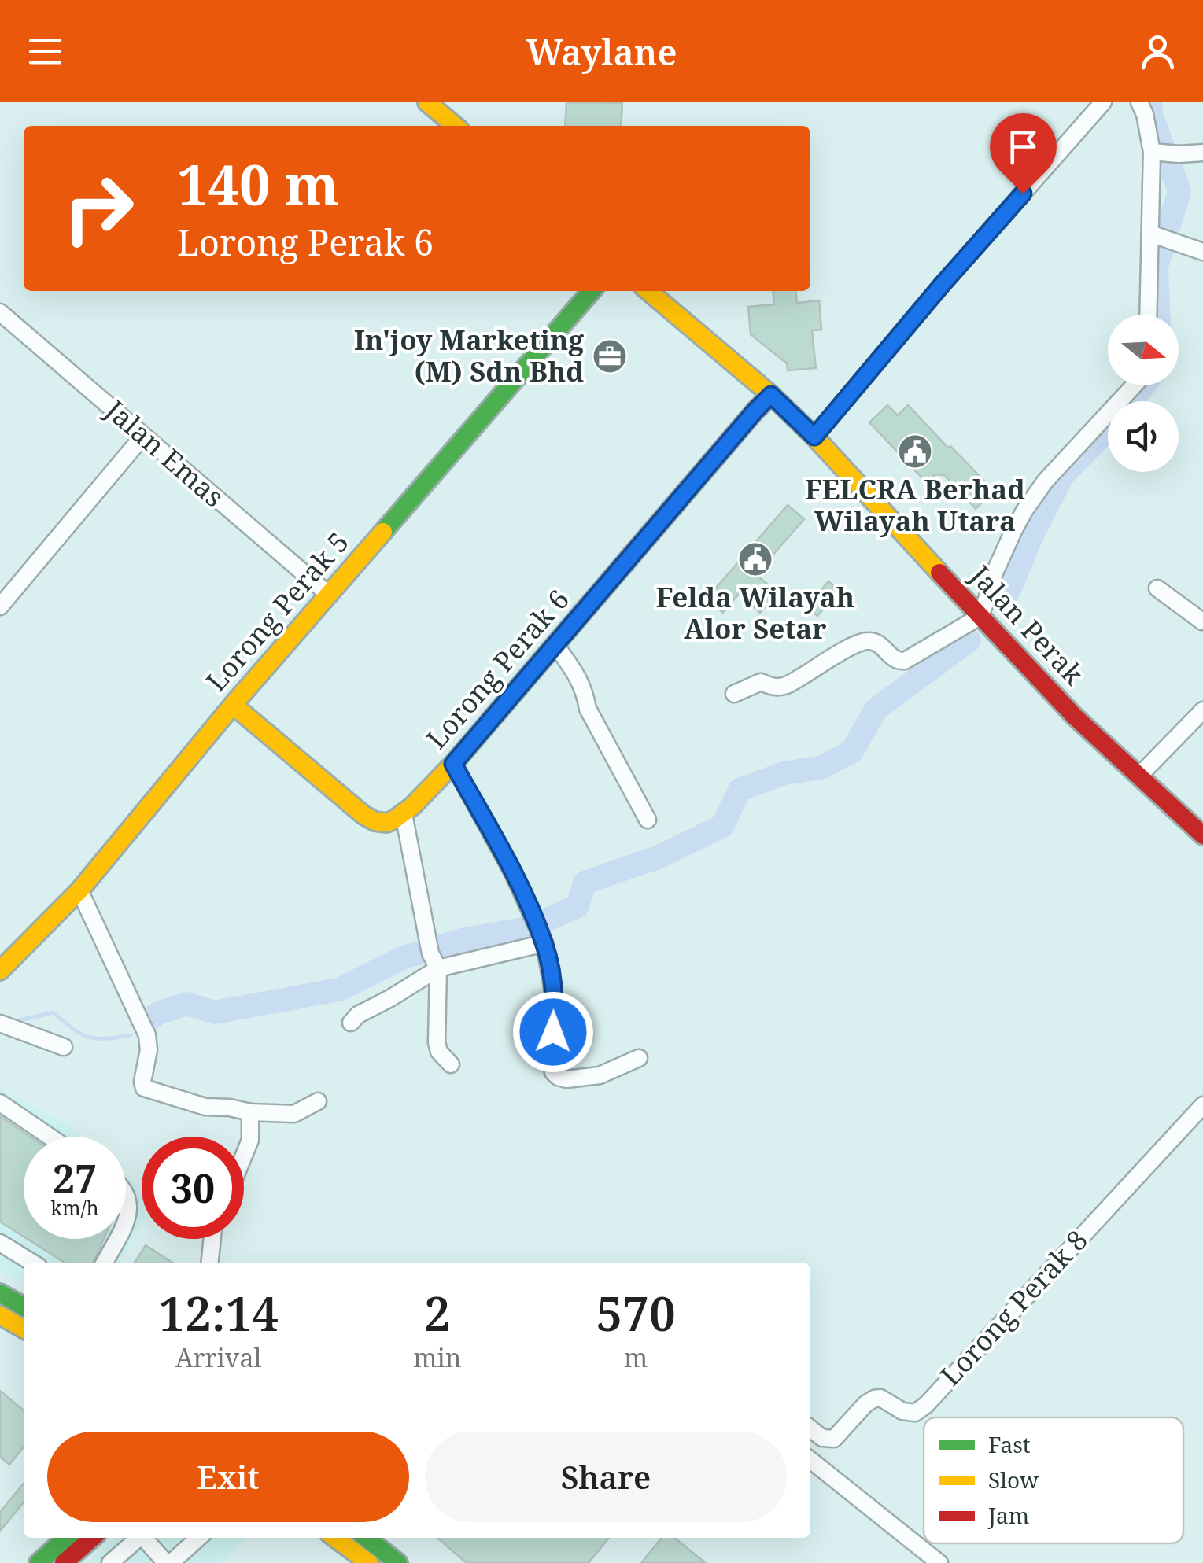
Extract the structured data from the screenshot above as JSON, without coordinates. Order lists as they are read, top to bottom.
{
  "streets": {
    "street": [
      "Jalan Emas",
      "Lorong Perak 5",
      "Jalan Perak",
      "Lorong Perak 6",
      "Lorong Perak 8"
    ]
  },
  "crossings": [
    ["Jalan Emas", "Lorong Perak 5"],
    ["Jalan Perak", "Lorong Perak 6"]
  ],
  "places": {
    "office": ["In'joy Marketing (M) Sdn Bhd"],
    "public building": ["FELCRA Berhad Wilayah Utara", "Felda Wilayah Alor Setar"]
  },
  "legend": ["Fast", "Slow", "Jam"],
  "north": "right",
  "page": {
    "header": "Waylane",
    "turn": ["140 m", "Lorong Perak 6"],
    "speed": "27 km/h",
    "limit": "30",
    "eta": [
      "12:14",
      "Arrival",
      "2",
      "min",
      "570",
      "m"
    ],
    "buttons": ["Exit", "Share"]
  }
}
